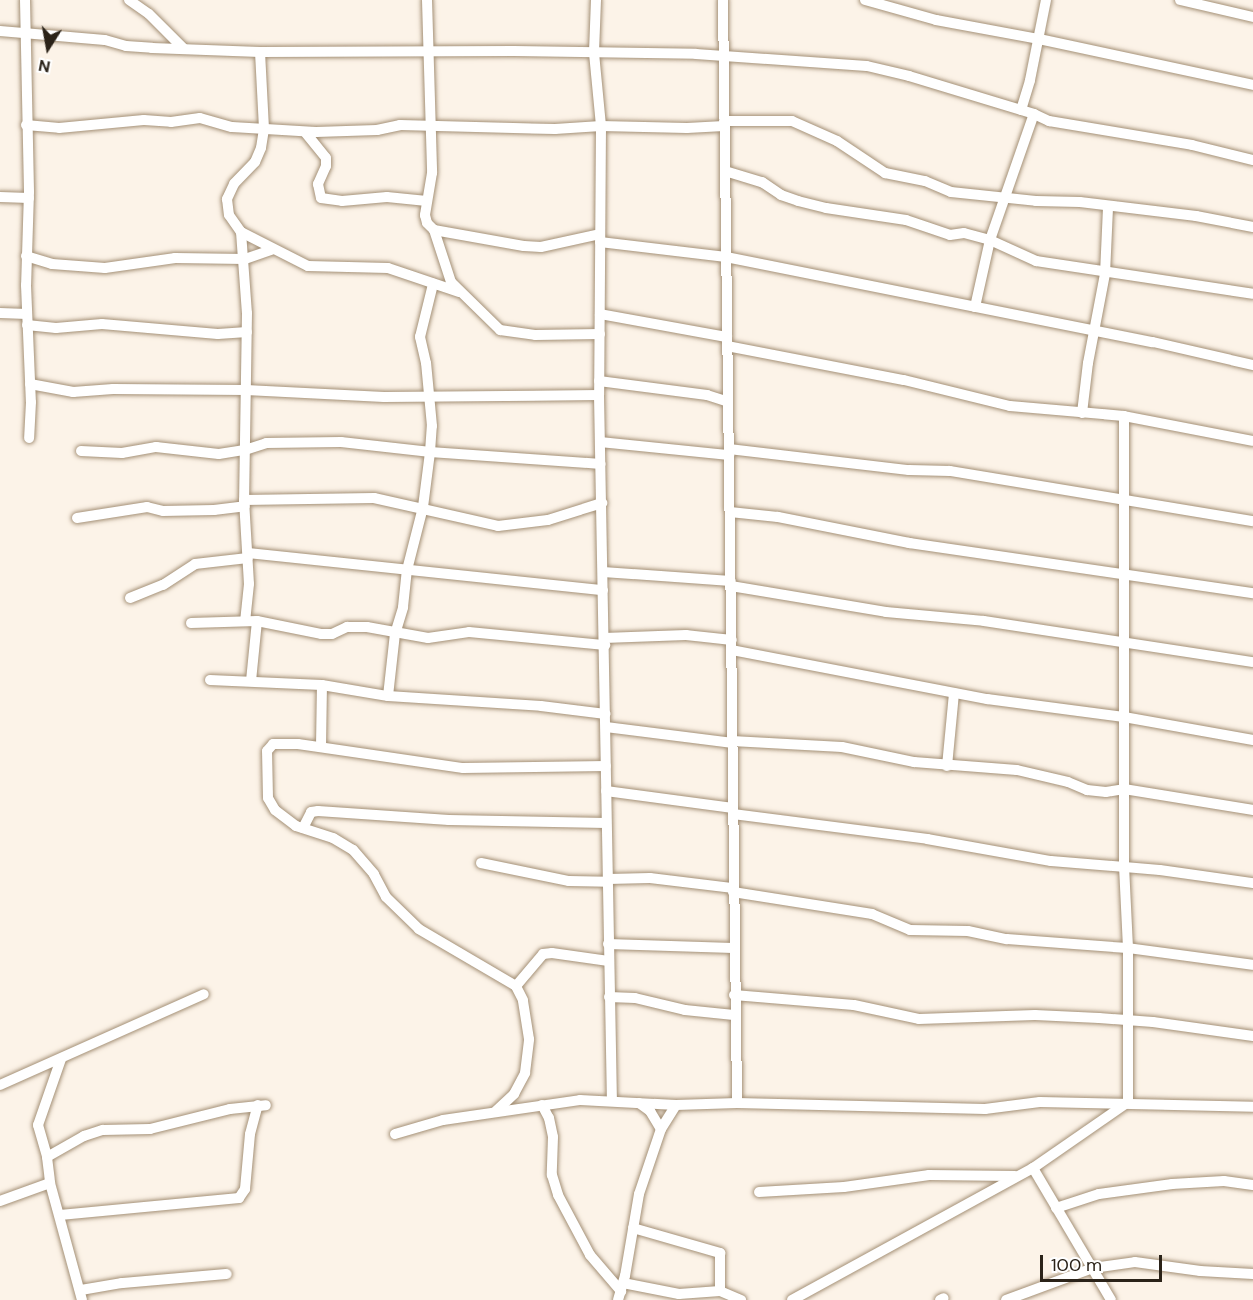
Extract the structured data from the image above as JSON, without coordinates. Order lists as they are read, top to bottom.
{
  "scale_bar": "100 m",
  "north": "bottom"
}
